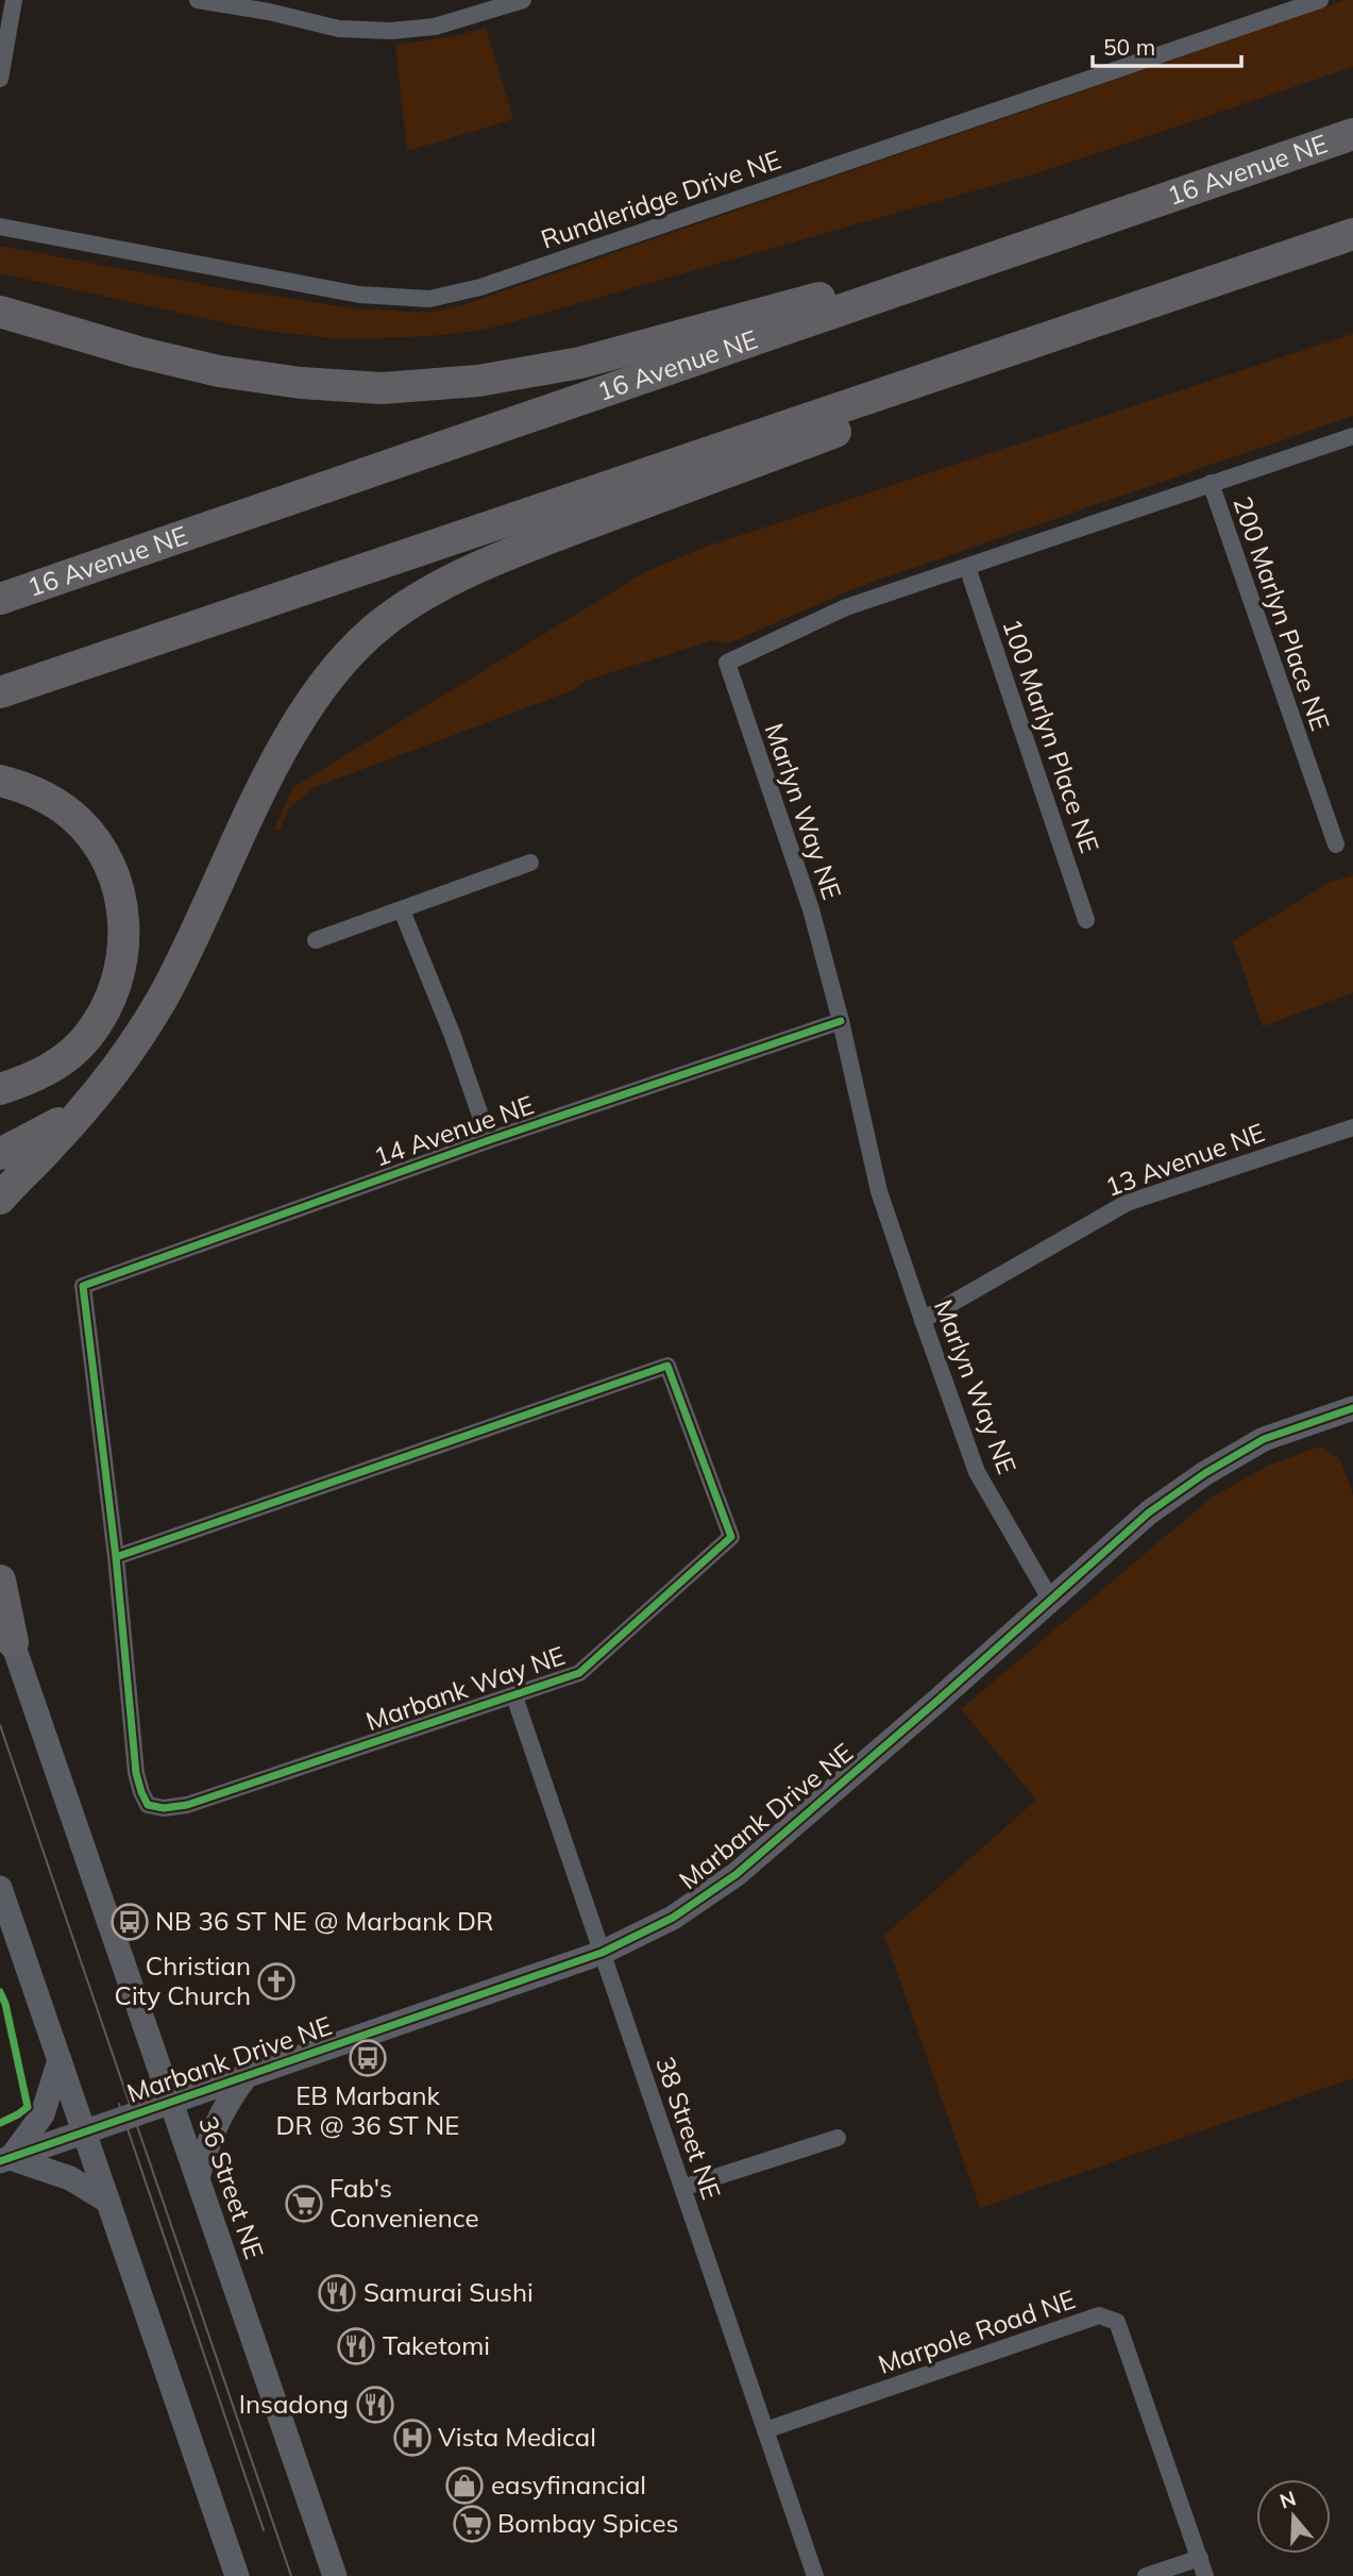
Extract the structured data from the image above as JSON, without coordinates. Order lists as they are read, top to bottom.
{
  "streets": {
    "highway": ["16 Avenue NE"],
    "main road": ["Marbank Drive NE", "36 Street NE"],
    "street": [
      "Rundleridge Drive NE",
      "200 Marlyn Place NE",
      "100 Marlyn Place NE",
      "Marlyn Way NE",
      "14 Avenue NE",
      "13 Avenue NE",
      "Marbank Way NE",
      "38 Street NE",
      "Marpole Road NE"
    ]
  },
  "crossings": [
    ["200 Marlyn Place NE", "Marlyn Way NE"],
    ["100 Marlyn Place NE", "Marlyn Way NE"],
    ["Marlyn Way NE", "14 Avenue NE"],
    ["Marlyn Way NE", "13 Avenue NE"],
    ["Marlyn Way NE", "Marbank Drive NE"],
    ["14 Avenue NE", "Marbank Way NE"],
    ["Marbank Way NE", "38 Street NE"],
    ["Marbank Drive NE", "38 Street NE"],
    ["Marbank Drive NE", "36 Street NE"],
    ["38 Street NE", "Marpole Road NE"]
  ],
  "places": {
    "bus stop": ["NB 36 ST NE @ Marbank DR", "EB Marbank DR @ 36 ST NE"],
    "church": ["Christian City Church"],
    "supermarket": ["Fab's Convenience", "Bombay Spices"],
    "restaurant": ["Samurai Sushi", "Taketomi", "Insadong"],
    "hospital": ["Vista Medical"],
    "shop": ["easyfinancial"]
  },
  "scale_bar": "50 m",
  "north": "top"
}
